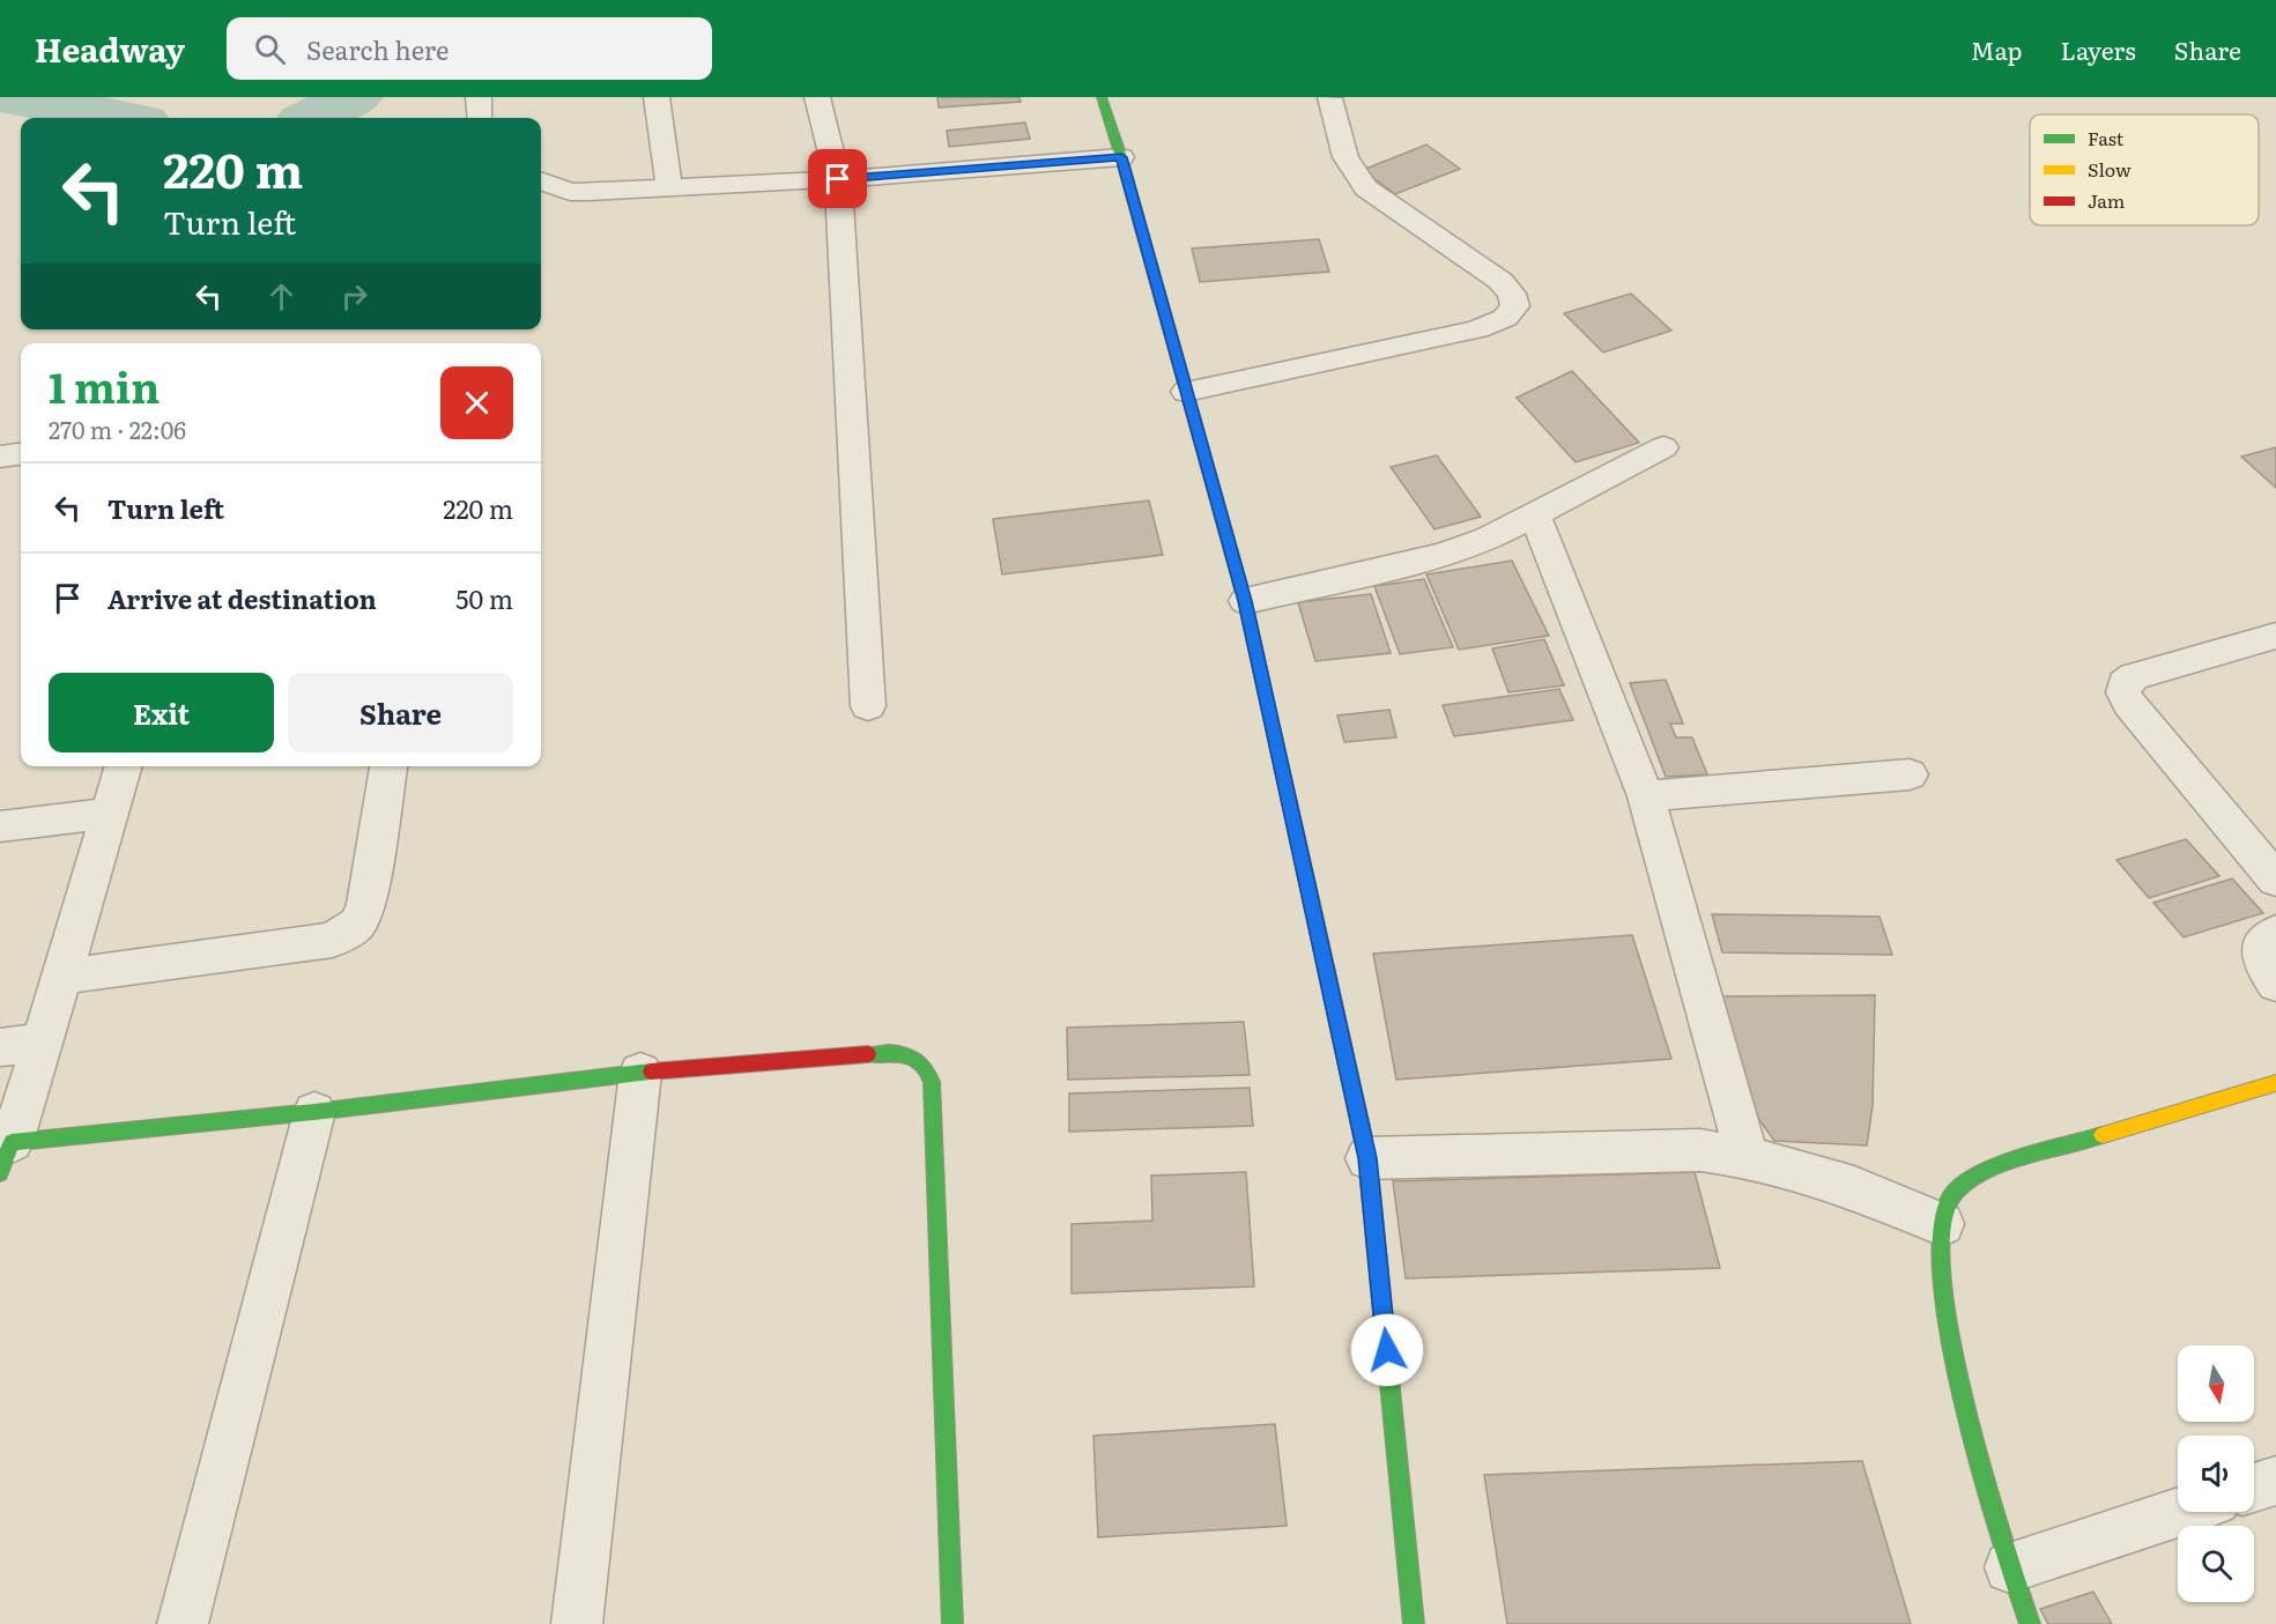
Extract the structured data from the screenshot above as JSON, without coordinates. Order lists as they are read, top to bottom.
{
  "legend": ["Fast", "Slow", "Jam"],
  "north": "bottom",
  "page": {
    "header": "Headway",
    "search": "Search here",
    "nav": ["Map", "Layers", "Share"],
    "turn": ["220 m", "Turn left"],
    "heading": ["1 min", "270 m · 22:06"],
    "list": [
      {
        "name": "Turn left",
        "value": "220 m"
      },
      {
        "name": "Arrive at destination",
        "value": "50 m"
      }
    ],
    "buttons": ["Exit", "Share"]
  }
}
